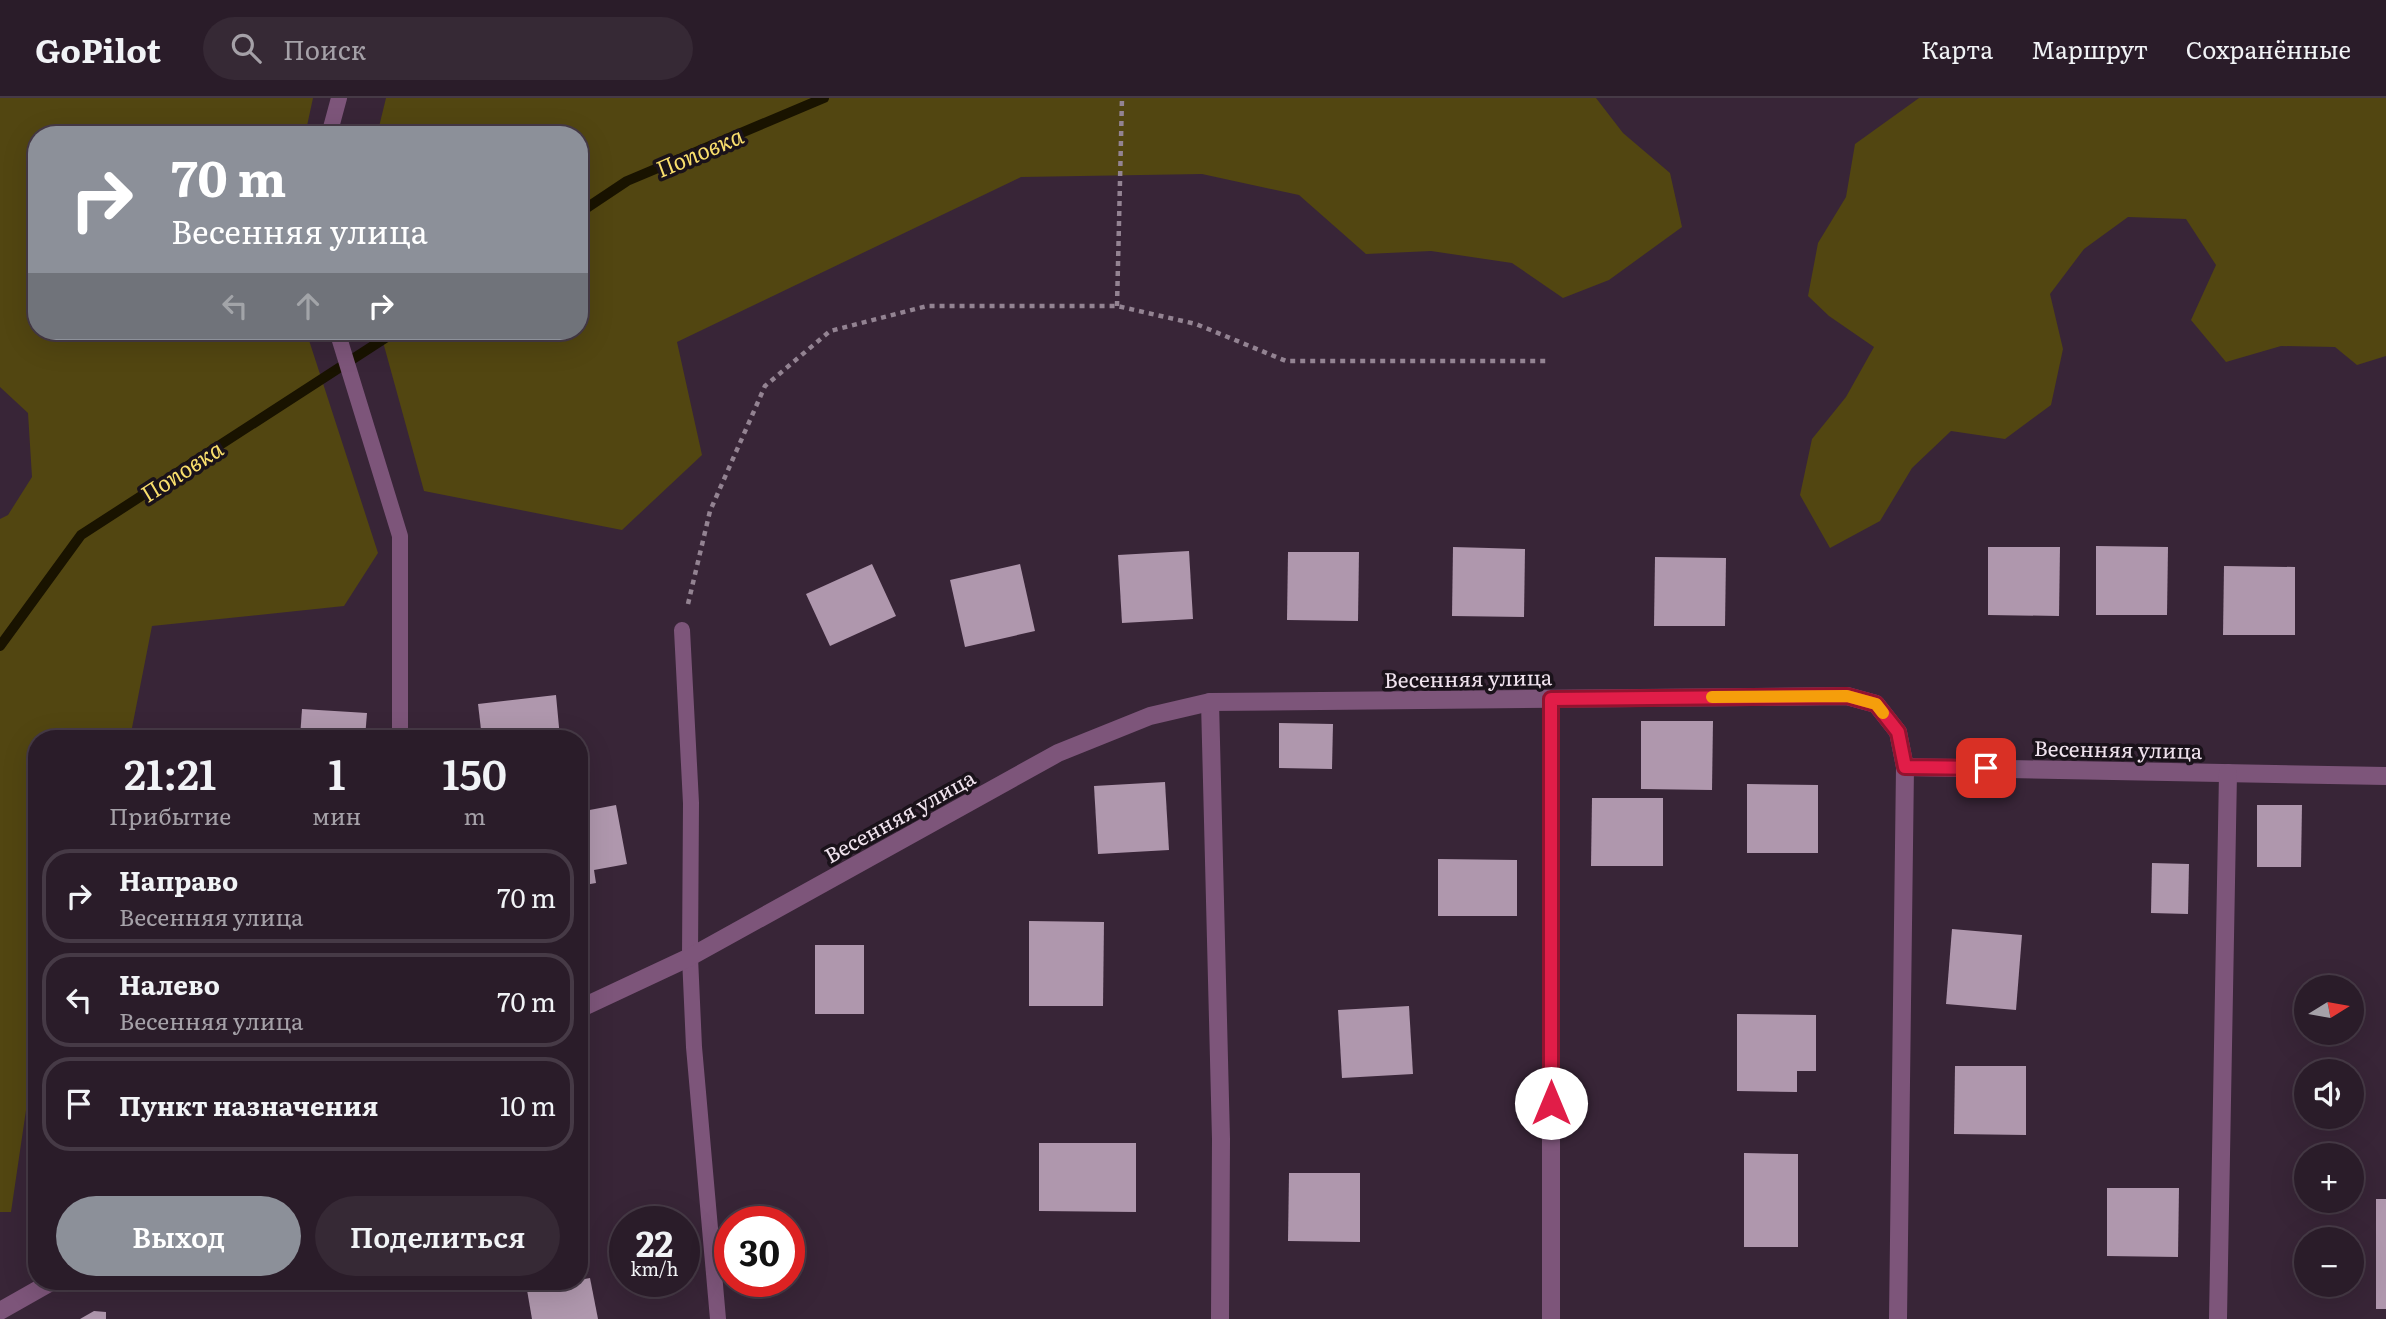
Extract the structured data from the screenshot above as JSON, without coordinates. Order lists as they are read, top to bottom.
{
  "streets": {
    "street": ["Весенняя улица"]
  },
  "water": ["Поповка"],
  "north": "right",
  "page": {
    "header": "GoPilot",
    "search": "Поиск",
    "nav": ["Карта", "Маршрут", "Сохранённые"],
    "turn": ["70 m", "Весенняя улица"],
    "eta": [
      "21:21",
      "Прибытие",
      "1",
      "мин",
      "150",
      "m"
    ],
    "list": [
      {
        "name": "Направо",
        "note": "Весенняя улица",
        "value": "70 m"
      },
      {
        "name": "Налево",
        "note": "Весенняя улица",
        "value": "70 m"
      },
      {
        "name": "Пункт назначения",
        "value": "10 m"
      }
    ],
    "map_buttons": ["+", "−"],
    "buttons": ["Выход", "Поделиться"],
    "speed": "22 km/h",
    "limit": "30"
  }
}
